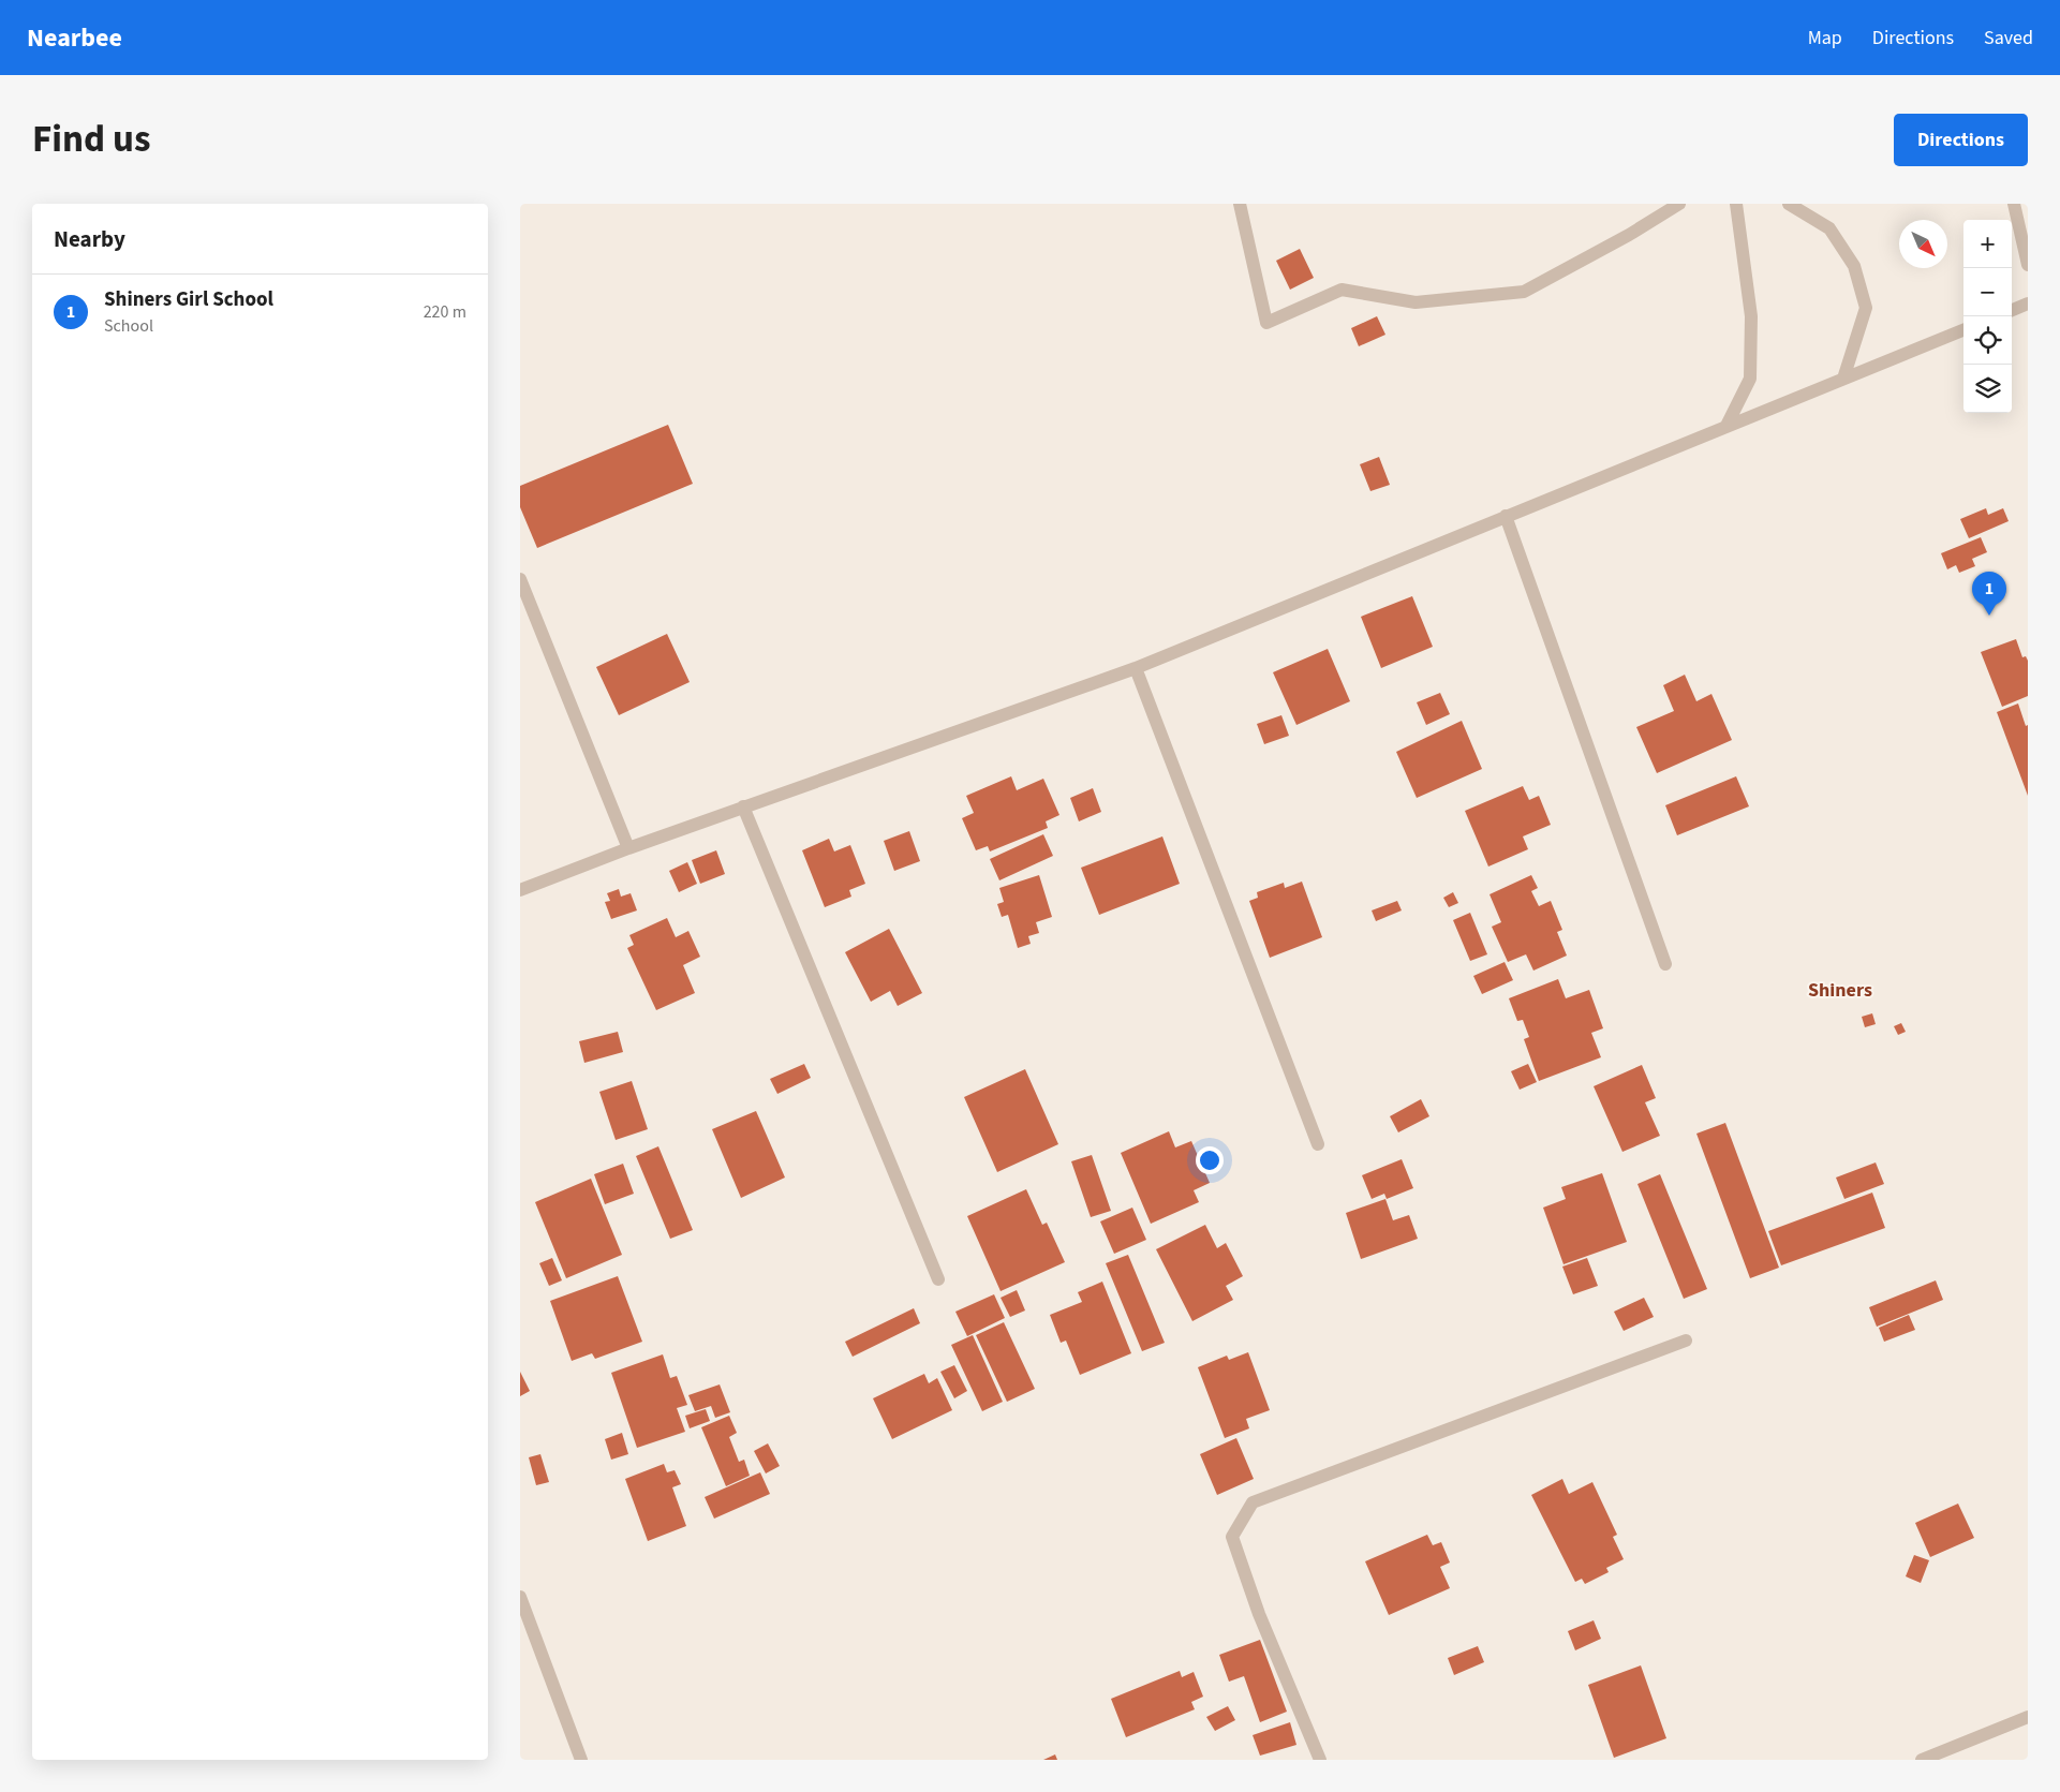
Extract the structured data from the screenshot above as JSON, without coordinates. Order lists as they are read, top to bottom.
{
  "districts": ["Shiners"],
  "north": "bottom right",
  "page": {
    "header": "Nearbee",
    "nav": ["Map", "Directions", "Saved"],
    "title": "Find us",
    "buttons": "Directions",
    "heading": "Nearby",
    "map_buttons": ["+", "−"],
    "list": [
      {
        "mark": "1",
        "name": "Shiners Girl School",
        "note": "School",
        "value": "220 m"
      }
    ],
    "pins": "1"
  }
}
